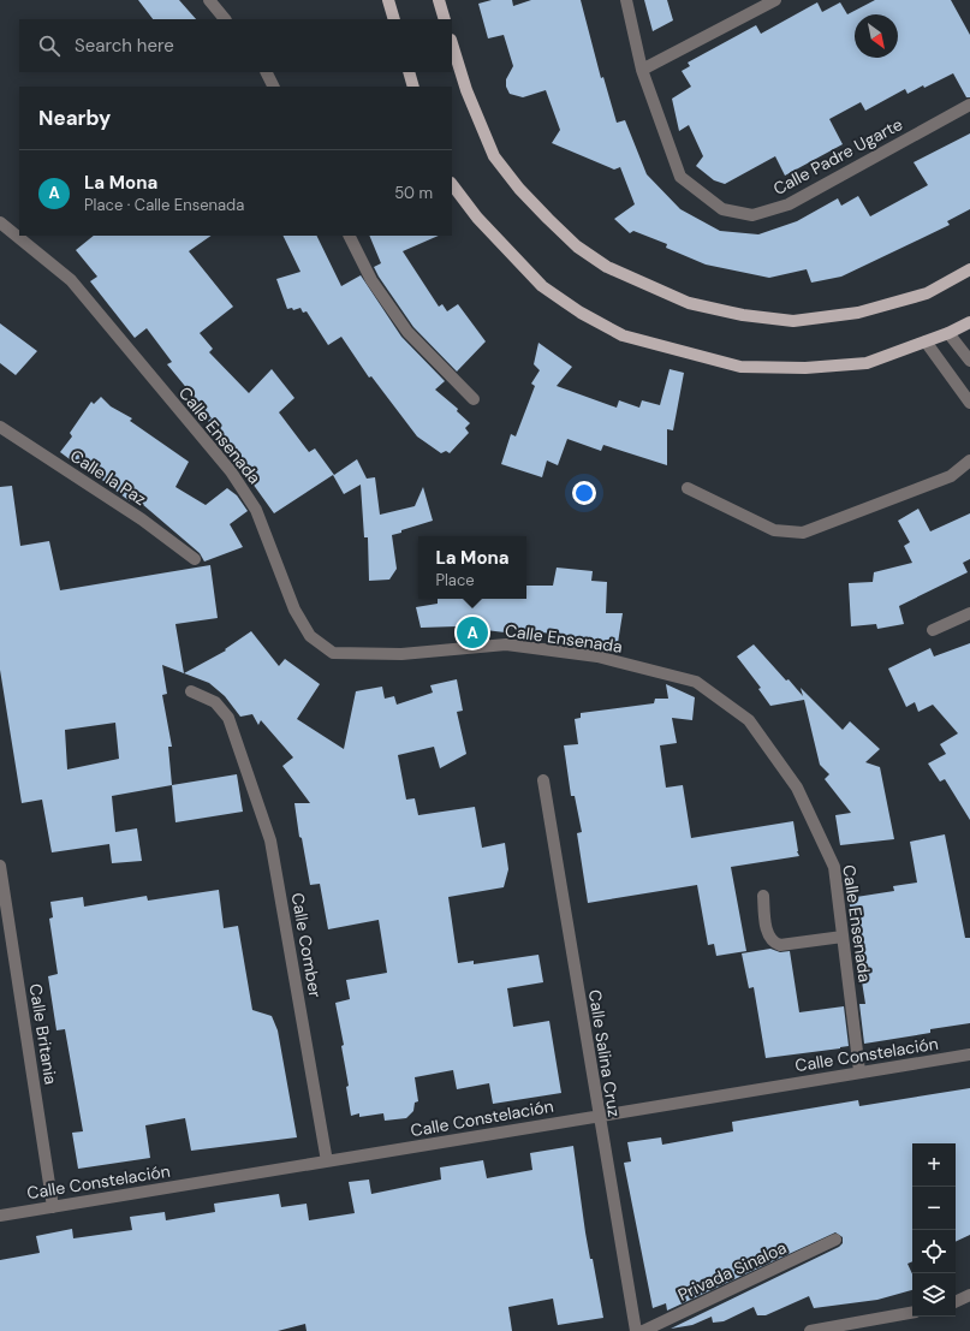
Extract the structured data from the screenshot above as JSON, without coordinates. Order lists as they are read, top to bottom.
{
  "streets": {
    "street": [
      "Calle Padre Ugarte",
      "Calle Ensenada",
      "Calle la Paz",
      "Calle Comber",
      "Calle Britania",
      "Calle Salina Cruz",
      "Calle Constelación",
      "Privada Sinaloa"
    ]
  },
  "crossings": [
    ["Calle Ensenada", "Calle Constelación"],
    ["Calle Comber", "Calle Constelación"],
    ["Calle Britania", "Calle Constelación"],
    ["Calle Salina Cruz", "Calle Constelación"]
  ],
  "north": "bottom right",
  "page": {
    "search": "Search here",
    "heading": "Nearby",
    "list": [
      {
        "mark": "A",
        "name": "La Mona",
        "note": "Place · Calle Ensenada",
        "value": "50 m"
      }
    ],
    "popup": ["La Mona", "Place"],
    "pins": "A",
    "map_buttons": ["+", "−"]
  }
}
